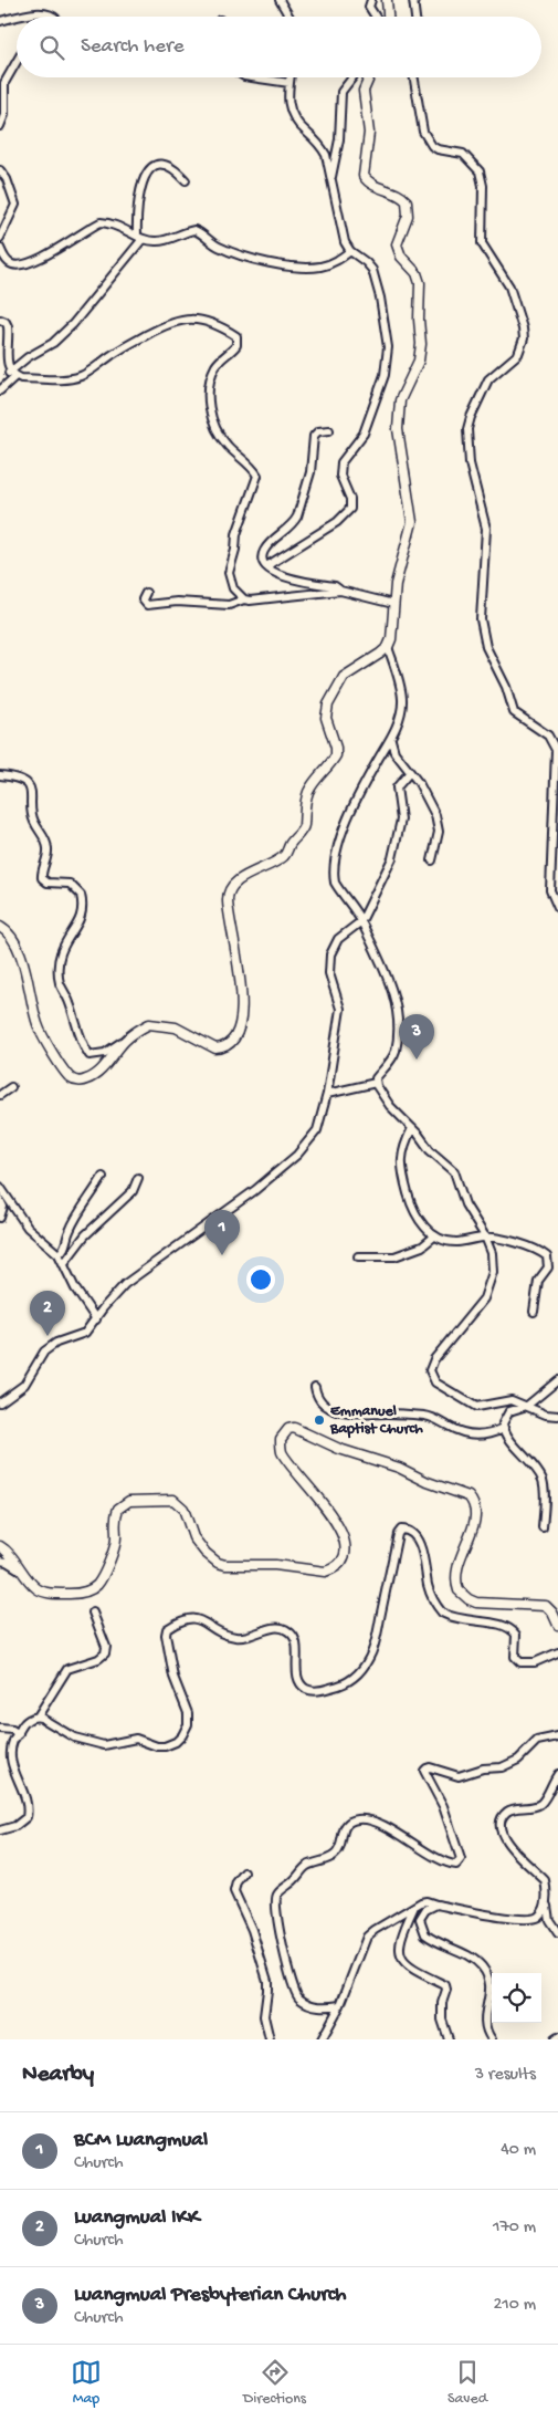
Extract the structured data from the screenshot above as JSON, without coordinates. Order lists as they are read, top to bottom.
{
  "places": ["Emmanuel Baptist Church"],
  "page": {
    "search": "Search here",
    "pins": ["3", "1", "2"],
    "heading": ["Nearby", "3 results"],
    "list": [
      {
        "mark": "1",
        "name": "BCM Luangmual",
        "note": "Church",
        "value": "40 m"
      },
      {
        "mark": "2",
        "name": "Luangmual IKK",
        "note": "Church",
        "value": "170 m"
      },
      {
        "mark": "3",
        "name": "Luangmual Presbyterian Church",
        "note": "Church",
        "value": "210 m"
      }
    ],
    "nav": ["Map", "Directions", "Saved"]
  }
}
